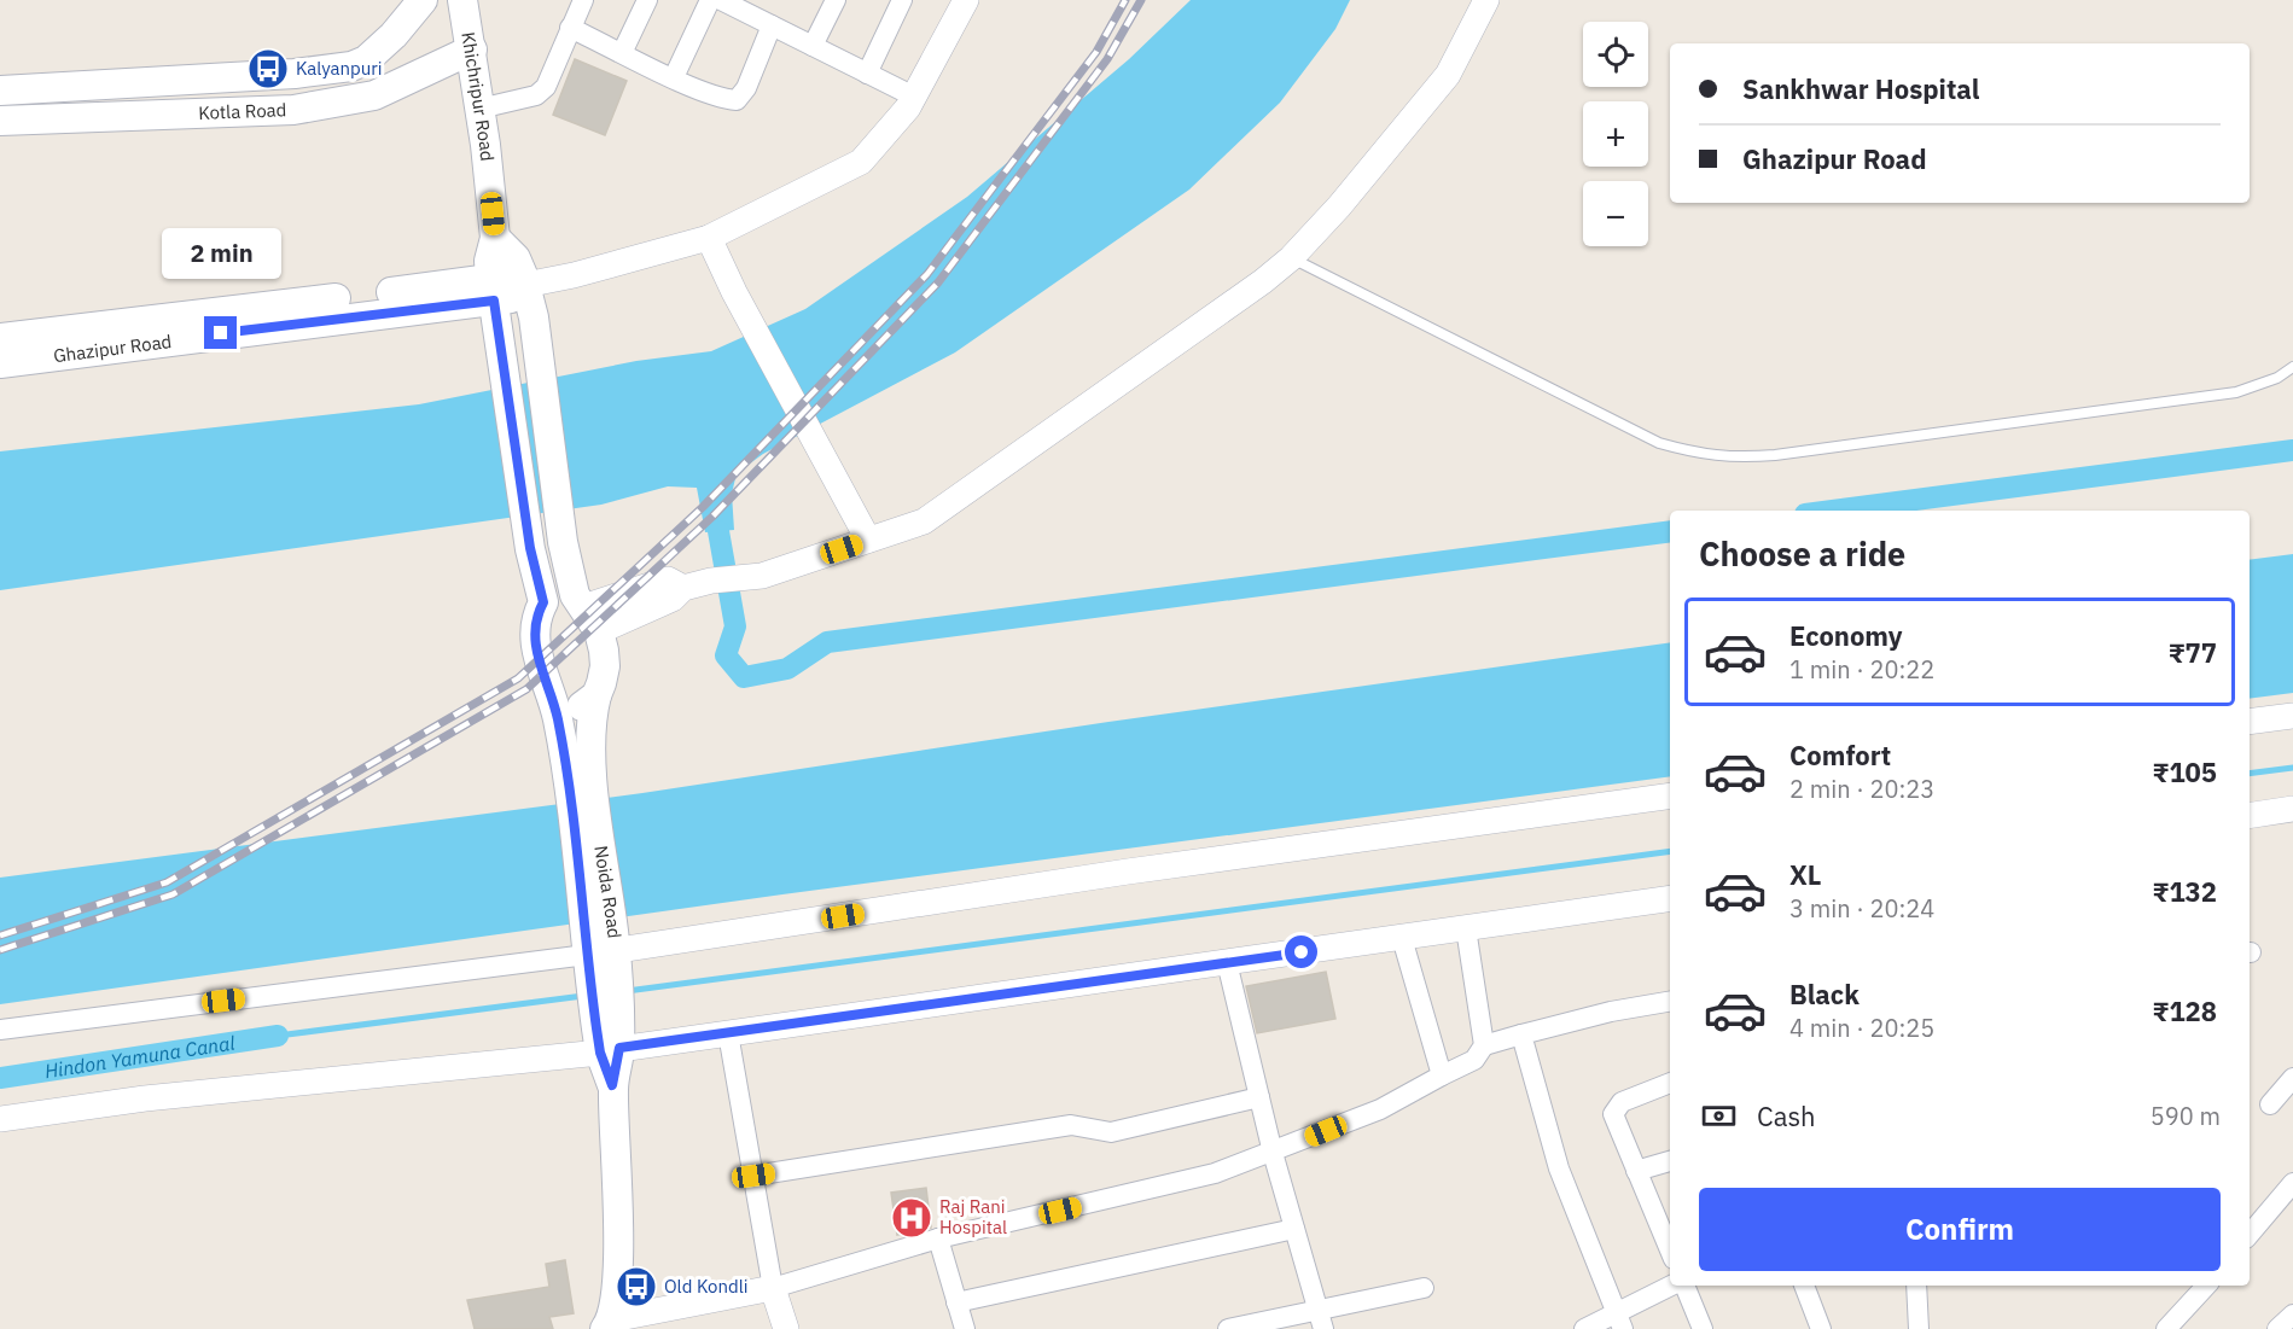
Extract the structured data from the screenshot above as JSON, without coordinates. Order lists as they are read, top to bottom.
{
  "streets": {
    "main road": [
      "Khichripur Road",
      "Kotla Road",
      "Ghazipur Road",
      "Noida Road"
    ]
  },
  "crossings": [
    ["Khichripur Road", "Kotla Road"],
    ["Khichripur Road", "Ghazipur Road"],
    ["Khichripur Road", "Noida Road"],
    ["Ghazipur Road", "Noida Road"]
  ],
  "water": ["Hindon Yamuna Canal"],
  "places": {
    "bus stop": ["Kalyanpuri", "Old Kondli"],
    "hospital": ["Raj Rani Hospital"]
  },
  "page": {
    "map_buttons": ["+", "−"],
    "banner": ["Sankhwar Hospital", "Ghazipur Road"],
    "bubble": "2 min",
    "heading": "Choose a ride",
    "list": [
      {
        "name": "Economy",
        "note": "1 min · 20:22",
        "value": "₹77"
      },
      {
        "name": "Comfort",
        "note": "2 min · 20:23",
        "value": "₹105"
      },
      {
        "name": "XL",
        "note": "3 min · 20:24",
        "value": "₹132"
      },
      {
        "name": "Black",
        "note": "4 min · 20:25",
        "value": "₹128"
      }
    ],
    "pay": ["Cash", "590 m"],
    "buttons": "Confirm"
  }
}
